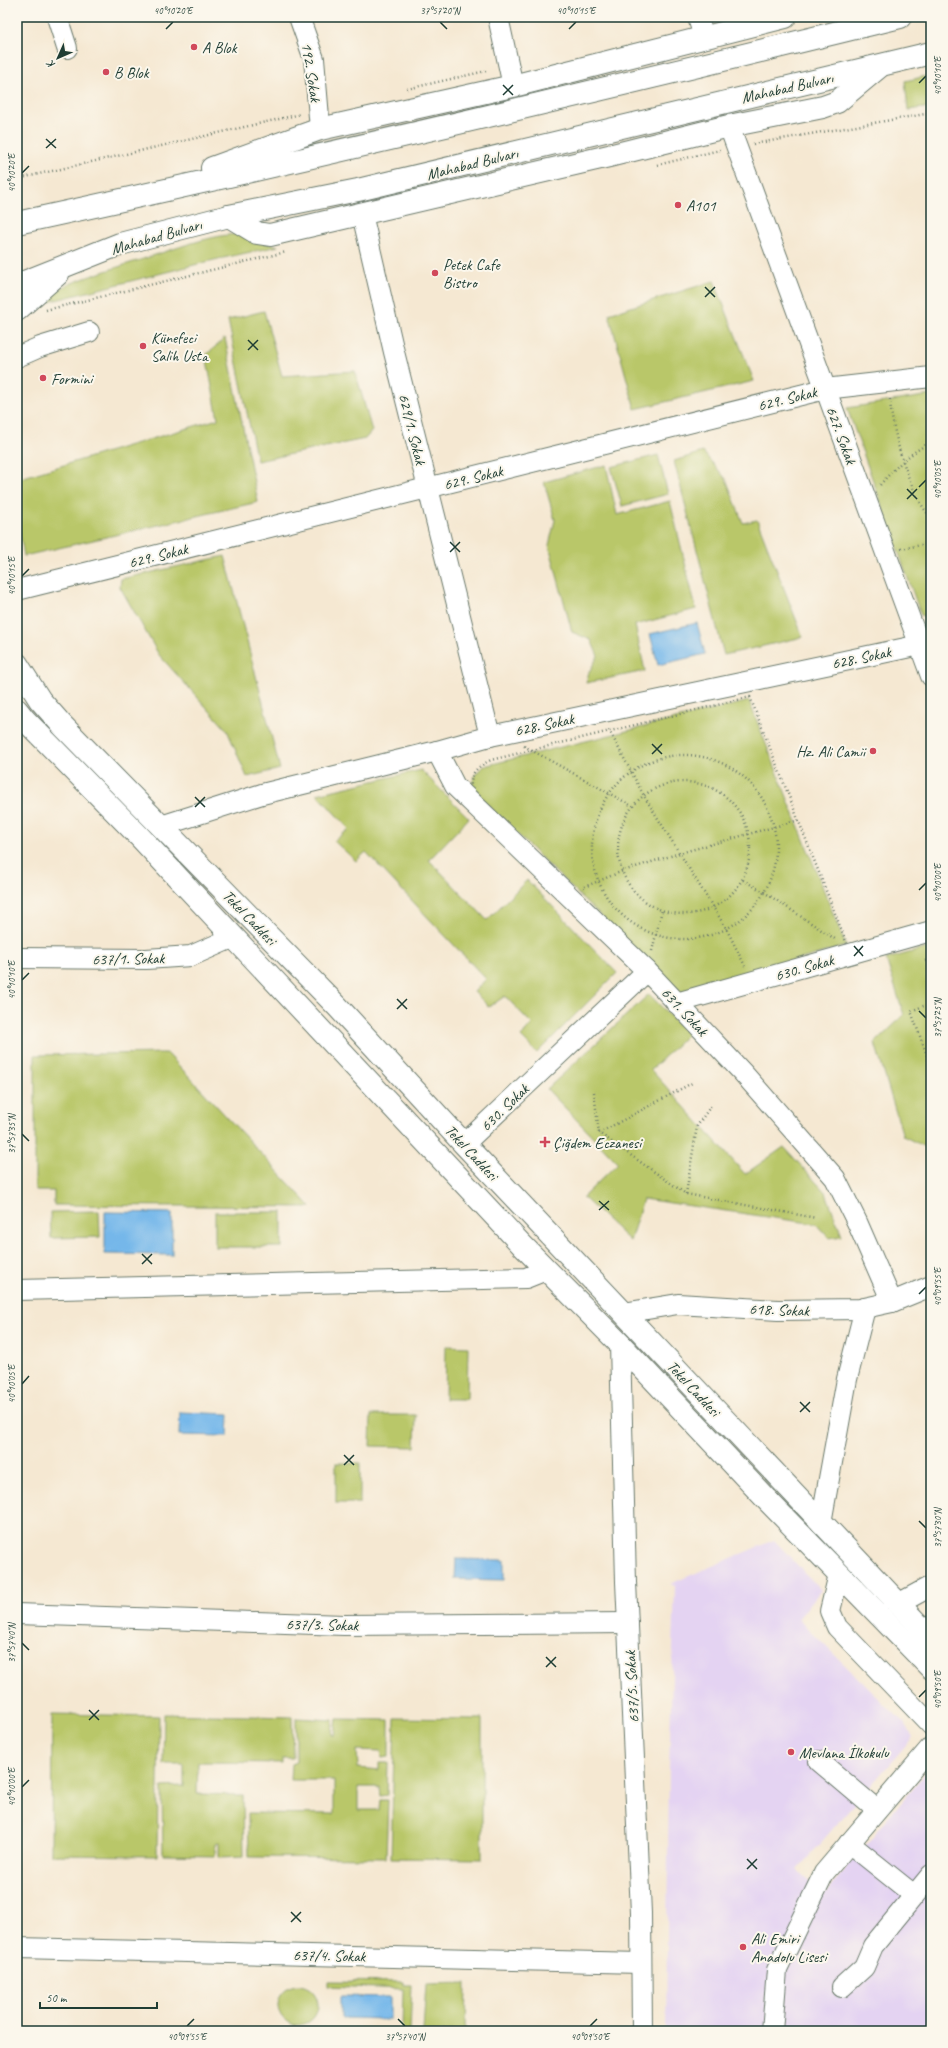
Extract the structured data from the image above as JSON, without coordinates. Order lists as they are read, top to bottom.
{
  "streets": {
    "main road": ["Mahabad Bulvarı", "Tekel Caddesi"],
    "street": [
      "192. Sokak",
      "629. Sokak",
      "629/1. Sokak",
      "627. Sokak",
      "628. Sokak",
      "637/1. Sokak",
      "630. Sokak",
      "631. Sokak",
      "618. Sokak",
      "637/3. Sokak",
      "637/5. Sokak",
      "637/4. Sokak"
    ]
  },
  "crossings": [
    ["629. Sokak", "629/1. Sokak"],
    ["629. Sokak", "627. Sokak"],
    ["629/1. Sokak", "628. Sokak"],
    ["627. Sokak", "628. Sokak"],
    ["628. Sokak", "Tekel Caddesi"],
    ["628. Sokak", "631. Sokak"],
    ["Tekel Caddesi", "630. Sokak"],
    ["Tekel Caddesi", "618. Sokak"],
    ["630. Sokak", "631. Sokak"],
    ["631. Sokak", "618. Sokak"],
    ["637/3. Sokak", "637/5. Sokak"],
    ["637/5. Sokak", "637/4. Sokak"]
  ],
  "places": {
    "other": [
      "A Blok",
      "B Blok",
      "A101",
      "Petek Cafe Bistro",
      "Künefeci Salih Usta",
      "Formini",
      "Hz. Ali Camii",
      "Mevlana İlkokulu",
      "Ali Emiri Anadolu Lisesi"
    ],
    "health": ["Çiğdem Eczanesi"]
  },
  "scale_bar": "50 m",
  "north": "bottom left",
  "coordinates": [
    "40°10'20\"E",
    "37°57'20\"N",
    "40°10'15\"E",
    "40°10'10\"E",
    "40°10'05\"E",
    "40°10'00\"E",
    "37°57'25\"N",
    "37°57'35\"N",
    "40°09'55\"E",
    "37°57'30\"N",
    "37°57'40\"N",
    "40°09'50\"E"
  ]
}
